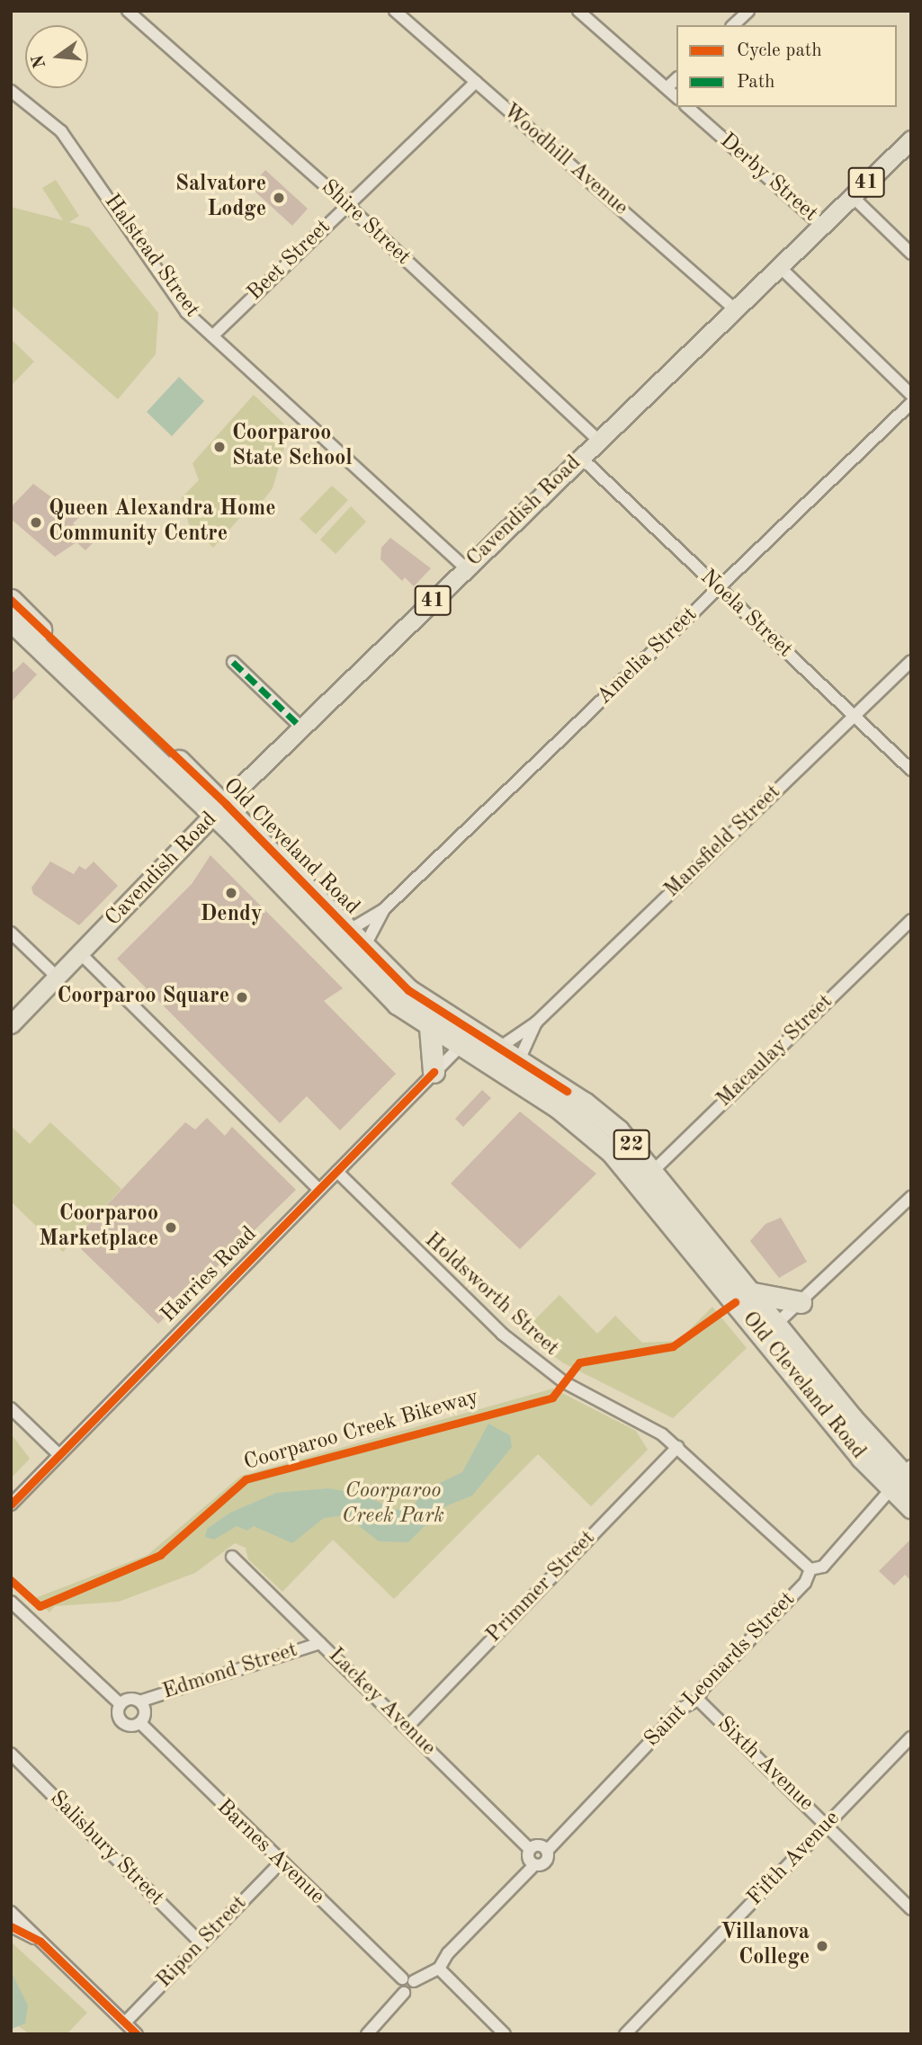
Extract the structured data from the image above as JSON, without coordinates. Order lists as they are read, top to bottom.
{
  "streets": {
    "highway": ["Old Cleveland Road", "22"],
    "main road": ["41", "Cavendish Road"],
    "street": [
      "Woodhill Avenue",
      "Derby Street",
      "Shire Street",
      "Halstead Street",
      "Beet Street",
      "Noela Street",
      "Amelia Street",
      "Mansfield Street",
      "Macaulay Street",
      "Harries Road",
      "Holdsworth Street",
      "Primmer Street",
      "Saint Leonards Street",
      "Edmond Street",
      "Lackey Avenue",
      "Sixth Avenue",
      "Salisbury Street",
      "Barnes Avenue",
      "Fifth Avenue",
      "Ripon Street"
    ],
    "cycle path": ["Coorparoo Creek Bikeway"]
  },
  "crossings": [
    ["Woodhill Avenue", "Beet Street"],
    ["Woodhill Avenue", "Cavendish Road"],
    ["Derby Street", "Cavendish Road"],
    ["Shire Street", "Beet Street"],
    ["Shire Street", "Cavendish Road"],
    ["Halstead Street", "Beet Street"],
    ["Halstead Street", "Cavendish Road"],
    ["Cavendish Road", "Noela Street"],
    ["Cavendish Road", "Old Cleveland Road"],
    ["Noela Street", "Amelia Street"],
    ["Noela Street", "Mansfield Street"],
    ["Amelia Street", "Old Cleveland Road"],
    ["Mansfield Street", "Old Cleveland Road"],
    ["Old Cleveland Road", "Macaulay Street"],
    ["Old Cleveland Road", "Harries Road"],
    ["Old Cleveland Road", "Saint Leonards Street"],
    ["Harries Road", "Holdsworth Street"],
    ["Holdsworth Street", "Primmer Street"],
    ["Holdsworth Street", "Saint Leonards Street"],
    ["Primmer Street", "Lackey Avenue"],
    ["Saint Leonards Street", "Lackey Avenue"],
    ["Saint Leonards Street", "Sixth Avenue"],
    ["Edmond Street", "Lackey Avenue"],
    ["Edmond Street", "Barnes Avenue"],
    ["Sixth Avenue", "Fifth Avenue"],
    ["Salisbury Street", "Ripon Street"],
    ["Barnes Avenue", "Ripon Street"]
  ],
  "parks": ["Coorparoo Creek Park"],
  "places": [
    "Salvatore Lodge",
    "Coorparoo State School",
    "Queen Alexandra Home Community Centre",
    "Dendy",
    "Coorparoo Square",
    "Coorparoo Marketplace",
    "Villanova College"
  ],
  "legend": ["Cycle path", "Path"],
  "north": "left"
}
